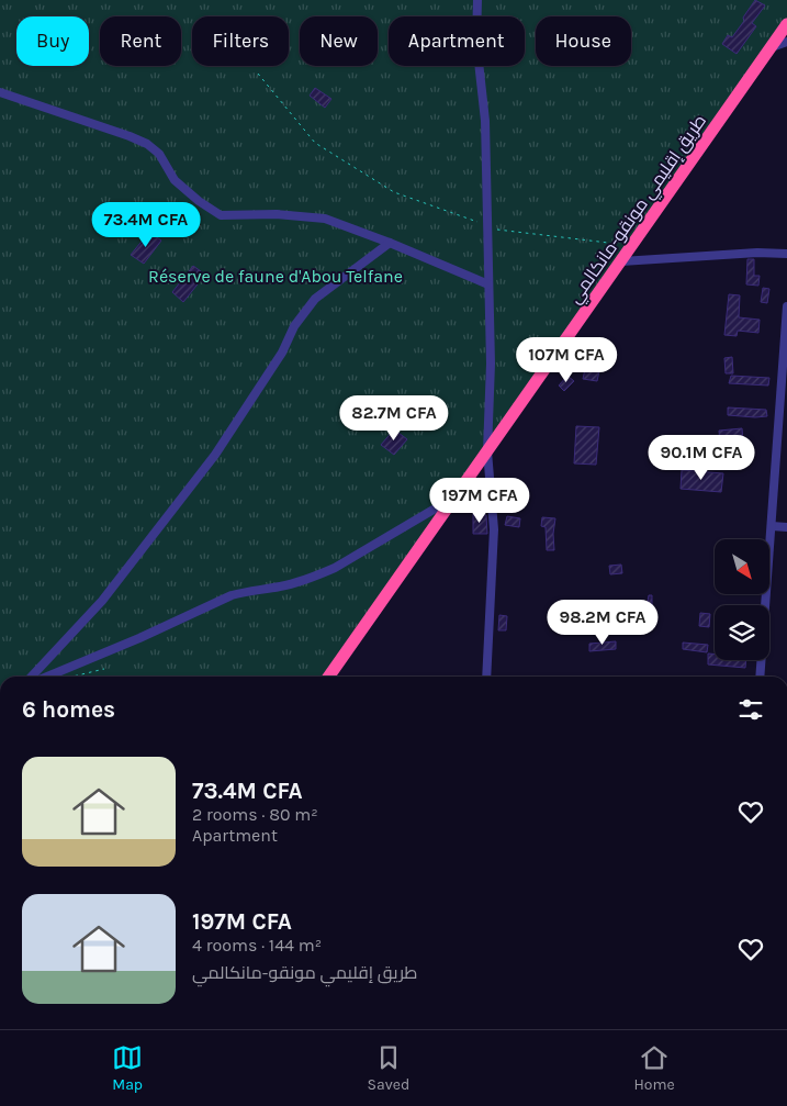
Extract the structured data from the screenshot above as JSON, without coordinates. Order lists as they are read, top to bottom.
{
  "streets": {
    "highway": ["طريق إقليمي مونقو-مانكالمي"]
  },
  "parks": ["Réserve de faune d'Abou Telfane"],
  "north": "bottom right",
  "page": {
    "chip": [
      "Buy",
      "Rent",
      "Filters",
      "New",
      "Apartment",
      "House"
    ],
    "price": [
      "73.4M CFA",
      "107M CFA",
      "82.7M CFA",
      "90.1M CFA",
      "197M CFA",
      "98.2M CFA"
    ],
    "heading": "6 homes",
    "list": [
      {
        "name": "73.4M CFA",
        "note": "2 rooms · 80 m² · Apartment"
      },
      {
        "name": "197M CFA",
        "note": "4 rooms · 144 m² · طريق إقليمي مونقو-مانكالمي"
      }
    ],
    "tabs": ["Map", "Saved", "Home"]
  }
}
